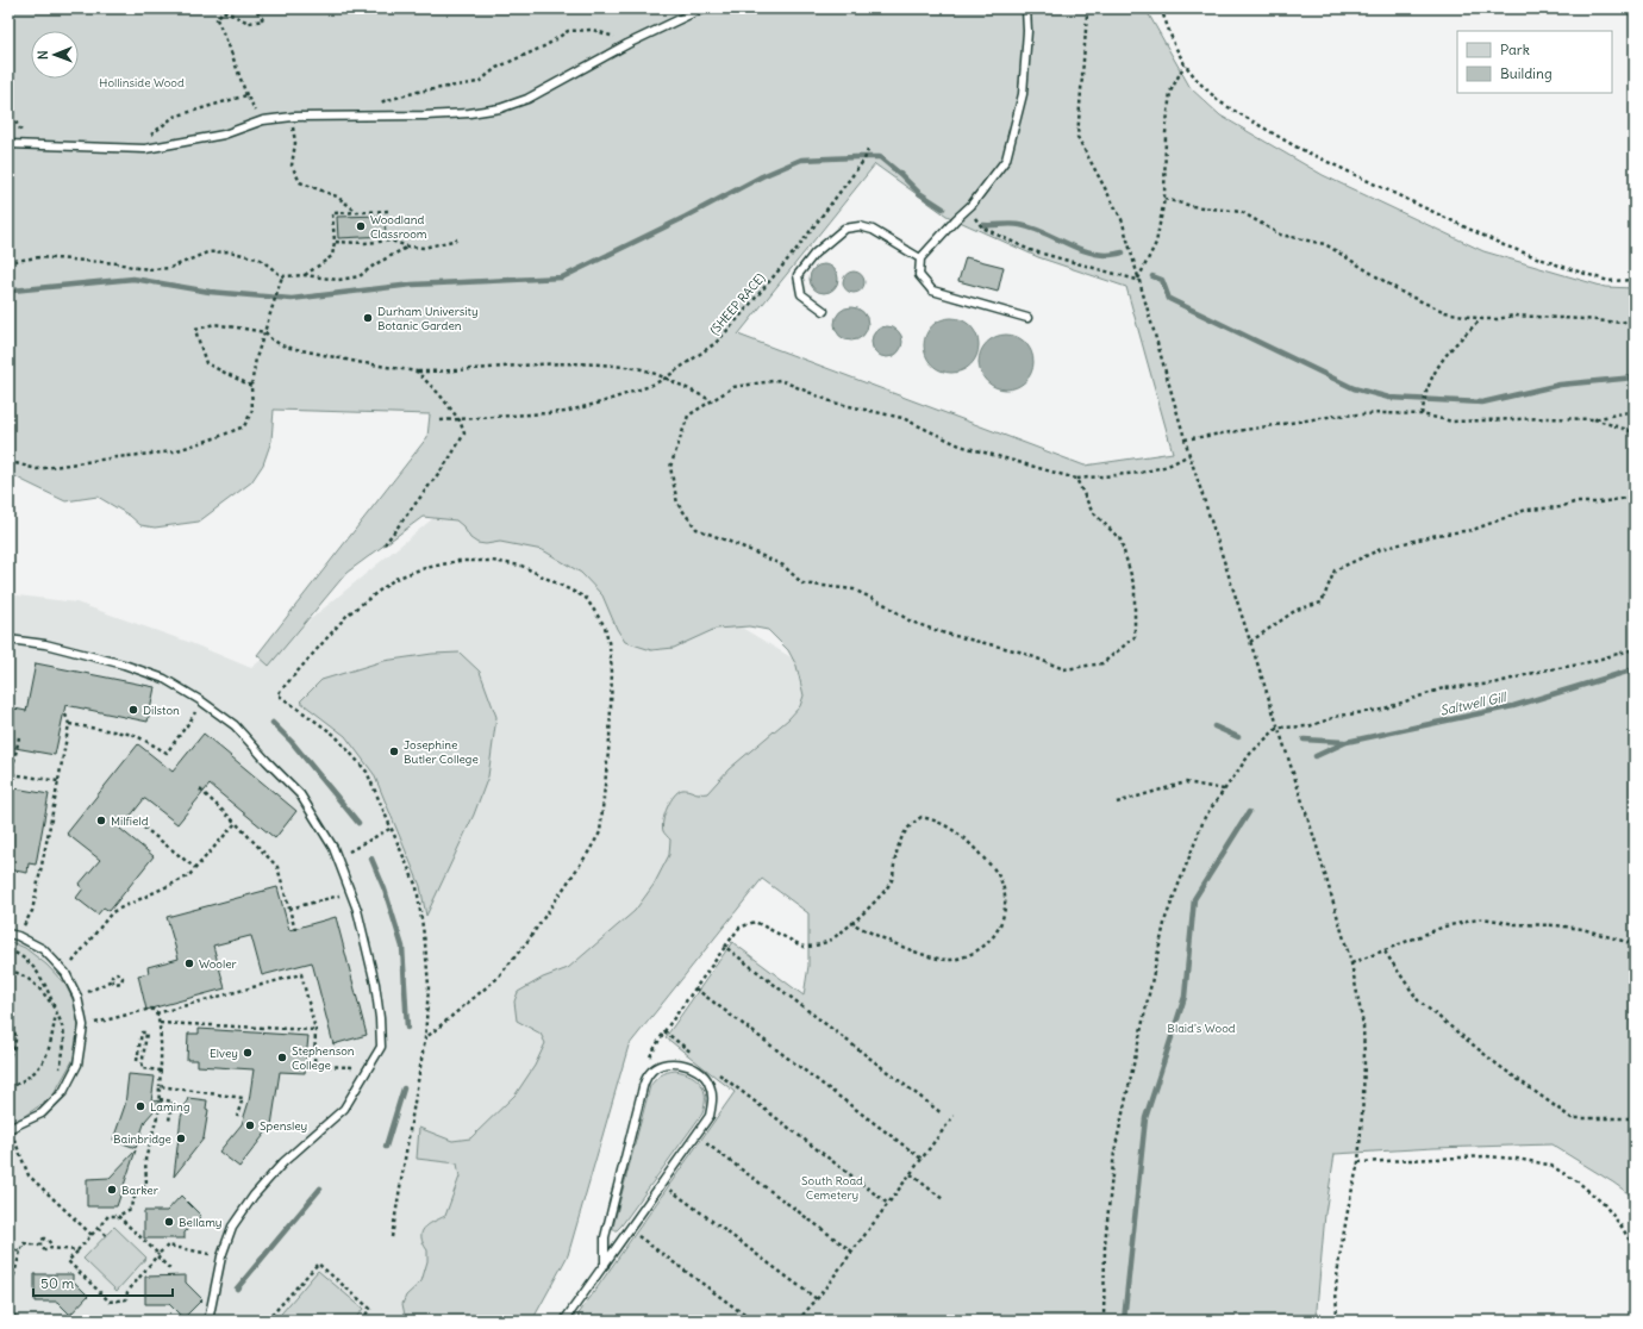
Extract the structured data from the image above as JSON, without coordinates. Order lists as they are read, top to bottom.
{
  "streets": {
    "path": ["(SHEEP RACE)"]
  },
  "water": ["Saltwell Gill"],
  "parks": ["Hollinside Wood", "Blaid's Wood", "South Road Cemetery"],
  "places": [
    "Woodland Classroom",
    "Durham University Botanic Garden",
    "Dilston",
    "Josephine Butler College",
    "Milfield",
    "Wooler",
    "Elvey",
    "Stephenson College",
    "Laming",
    "Spensley",
    "Bainbridge",
    "Barker",
    "Bellamy"
  ],
  "legend": ["Park", "Building"],
  "scale_bar": "50 m",
  "north": "left"
}
